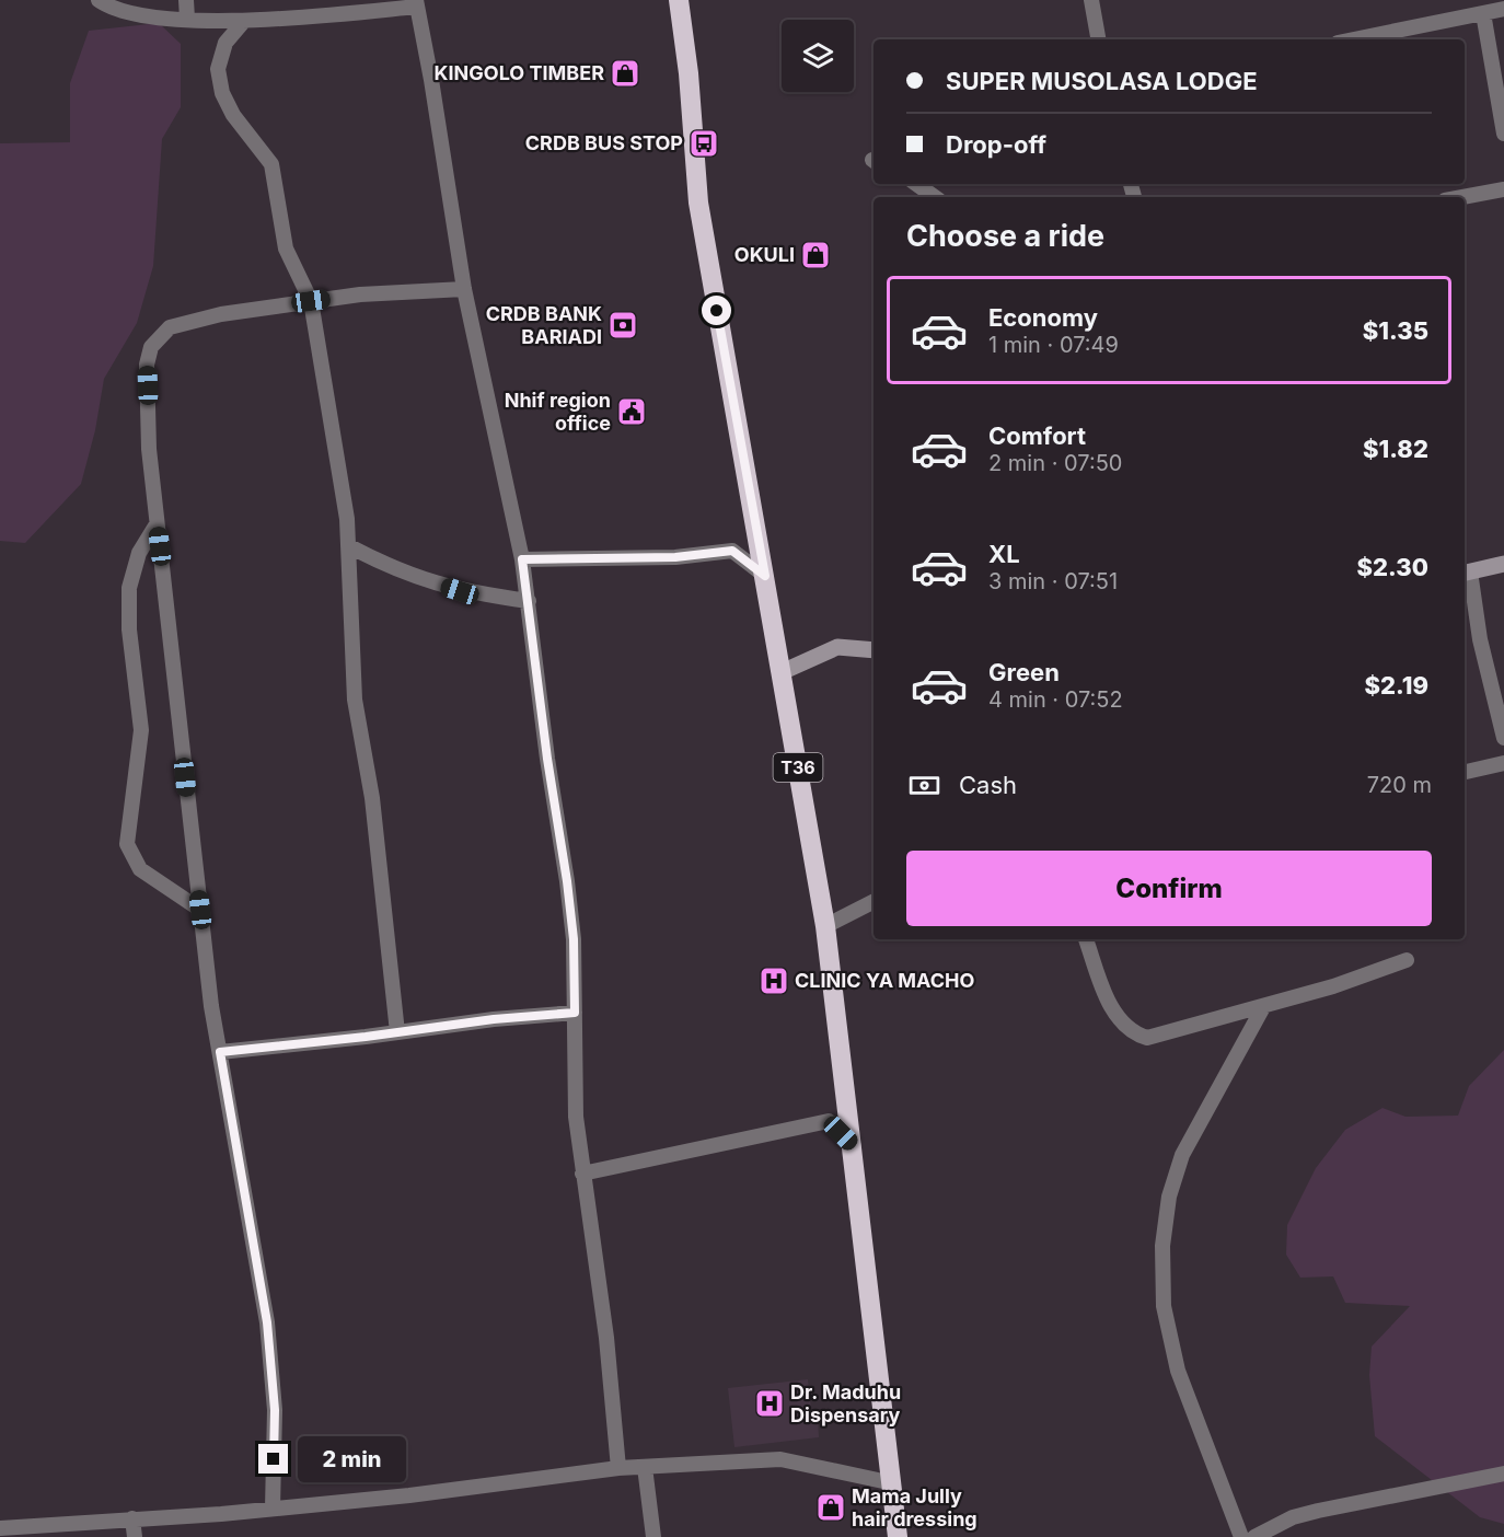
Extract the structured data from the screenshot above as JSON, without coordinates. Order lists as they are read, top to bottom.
{
  "streets": {
    "highway": ["T36"]
  },
  "places": {
    "shop": ["KINGOLO TIMBER", "OKULI", "Mama Jully hair dressing"],
    "bus stop": ["CRDB BUS STOP"],
    "bank": ["CRDB BANK BARIADI"],
    "public building": ["Nhif region office"],
    "hospital": ["CLINIC YA MACHO", "Dr. Maduhu Dispensary"]
  },
  "page": {
    "banner": ["SUPER MUSOLASA LODGE", "Drop-off"],
    "heading": "Choose a ride",
    "list": [
      {
        "name": "Economy",
        "note": "1 min · 07:49",
        "value": "$1.35"
      },
      {
        "name": "Comfort",
        "note": "2 min · 07:50",
        "value": "$1.82"
      },
      {
        "name": "XL",
        "note": "3 min · 07:51",
        "value": "$2.30"
      },
      {
        "name": "Green",
        "note": "4 min · 07:52",
        "value": "$2.19"
      }
    ],
    "pay": ["Cash", "720 m"],
    "buttons": "Confirm",
    "bubble": "2 min"
  }
}
